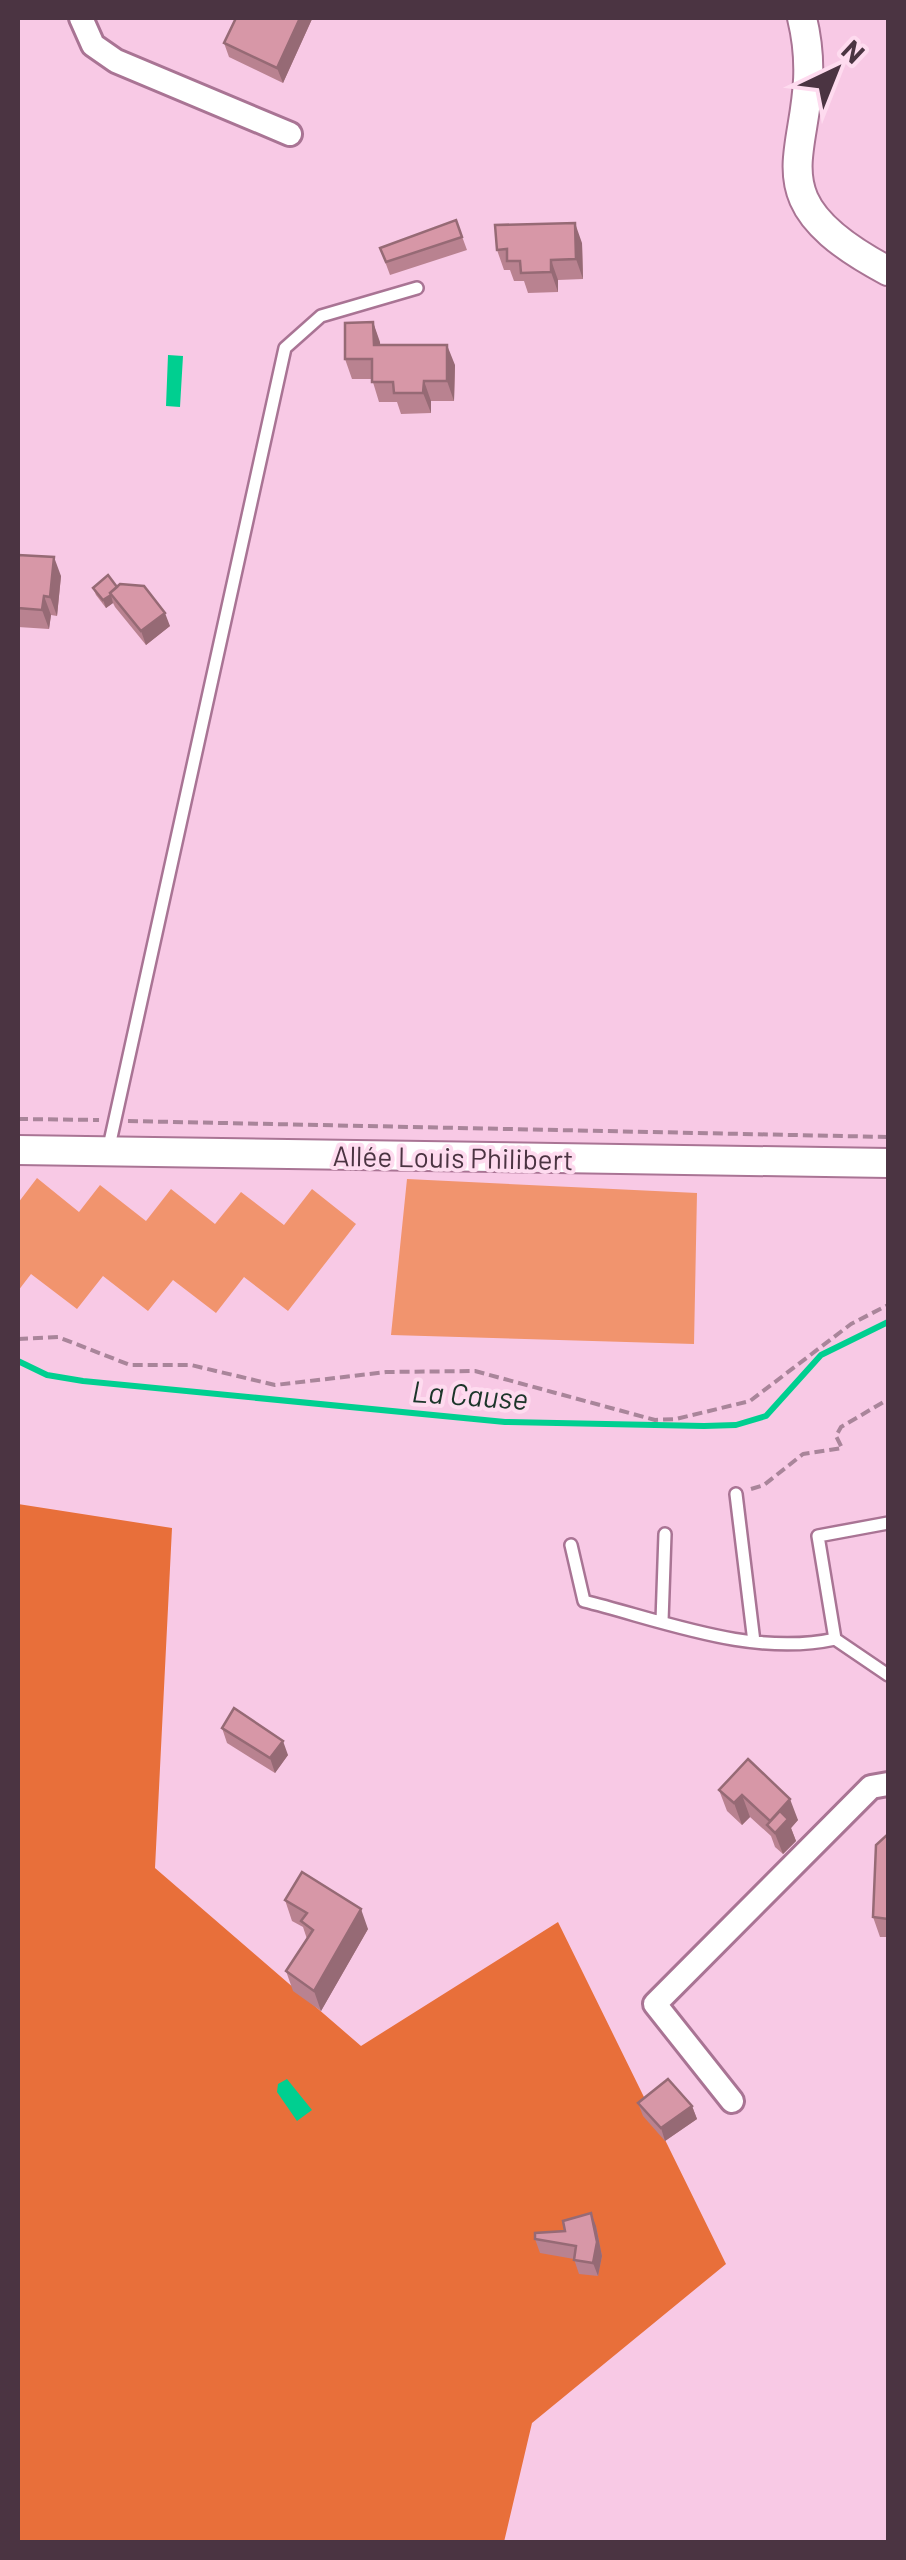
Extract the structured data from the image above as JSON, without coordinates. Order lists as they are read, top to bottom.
{
  "streets": {
    "street": ["Allée Louis Philibert"]
  },
  "water": ["La Cause"],
  "north": "top right"
}
